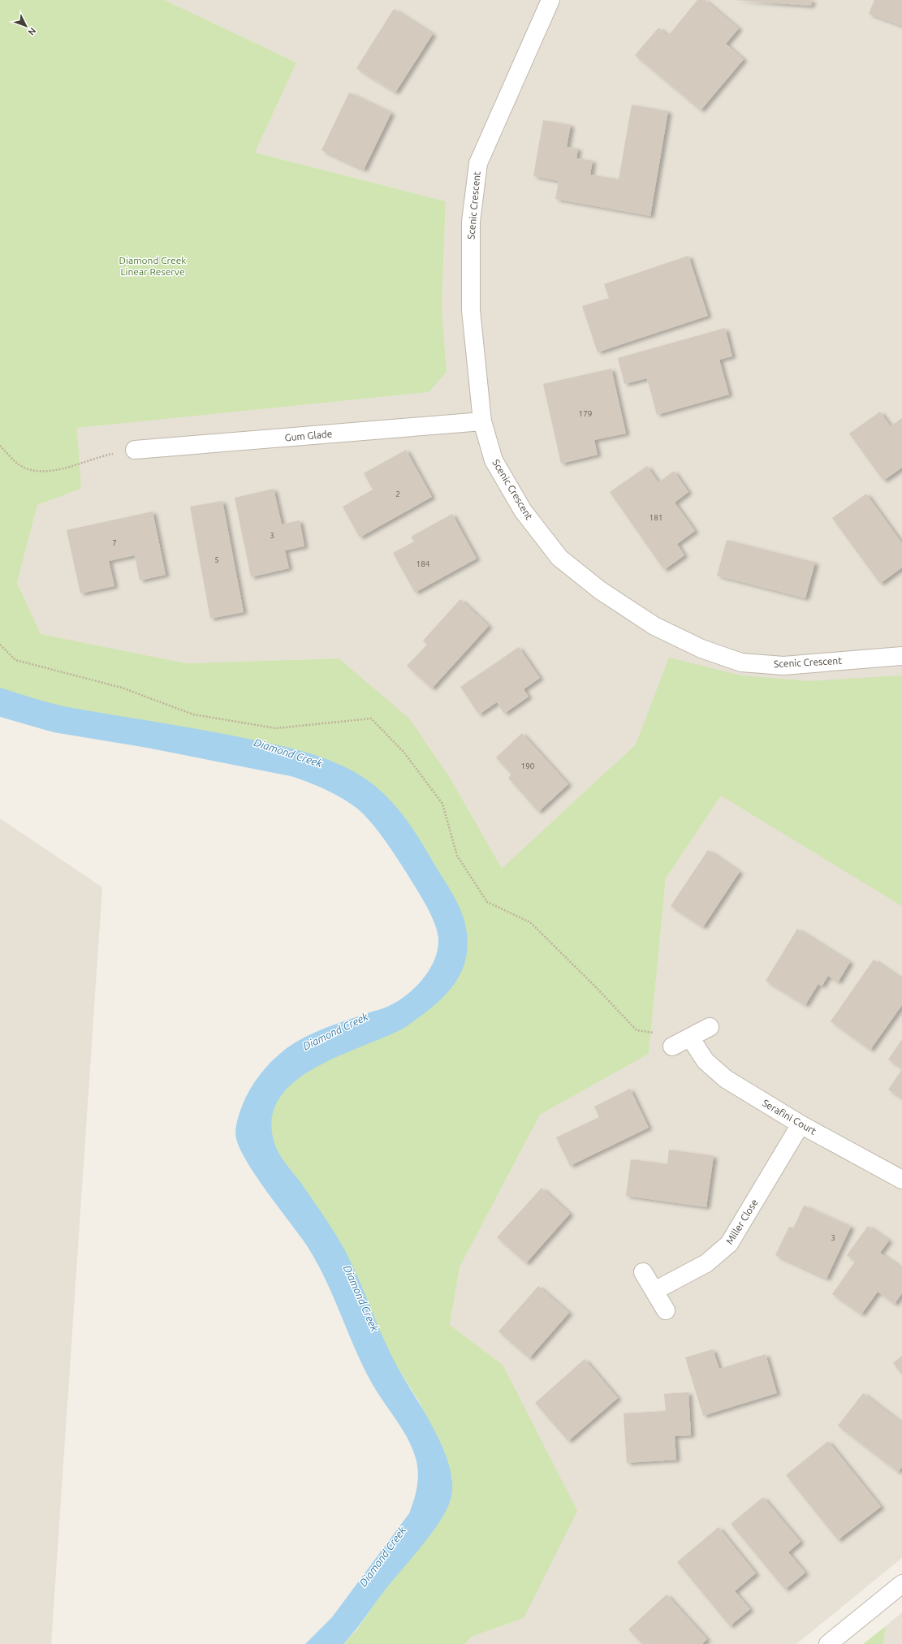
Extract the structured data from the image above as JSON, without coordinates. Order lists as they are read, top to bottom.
{
  "streets": {
    "street": [
      "Scenic Crescent",
      "Gum Glade",
      "Serafini Court",
      "Miller Close"
    ]
  },
  "crossings": [
    ["Scenic Crescent", "Gum Glade"],
    ["Serafini Court", "Miller Close"]
  ],
  "water": ["Diamond Creek"],
  "parks": ["Diamond Creek Linear Reserve"],
  "house_numbers": [
    "179",
    "2",
    "181",
    "3",
    "7",
    "5",
    "184",
    "190",
    "3"
  ],
  "north": "bottom right"
}
